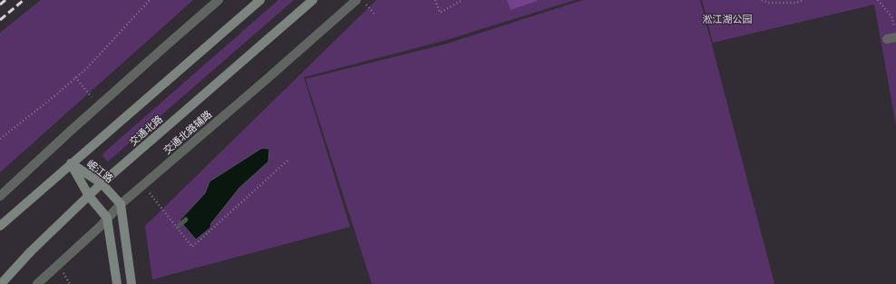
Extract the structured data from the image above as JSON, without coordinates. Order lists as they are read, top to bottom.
{
  "streets": {
    "main road": ["交通北路", "岷江路"],
    "street": ["交通北路辅路"]
  },
  "crossings": [
    ["交通北路", "岷江路"],
    ["交通北路辅路", "岷江路"]
  ],
  "parks": ["淞江湖公园"]
}
